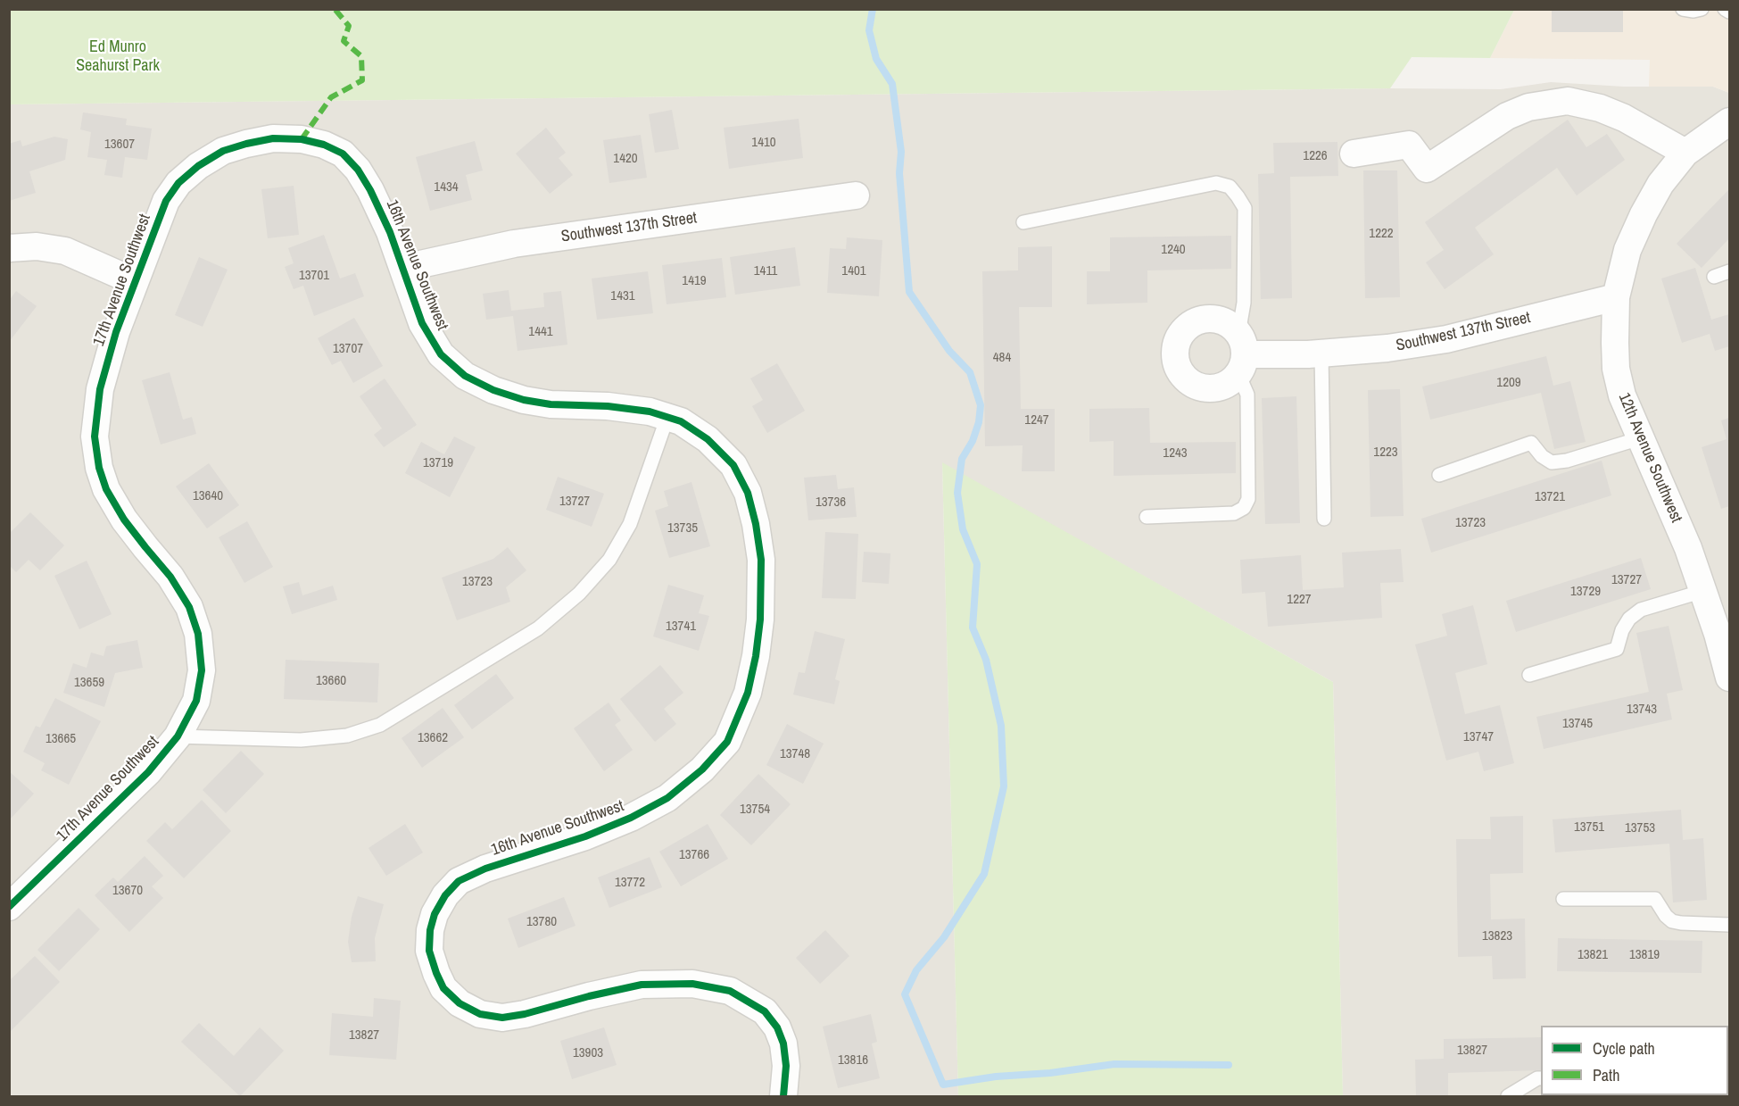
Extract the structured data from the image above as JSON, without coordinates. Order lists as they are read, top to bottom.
{
  "streets": {
    "street": [
      "Southwest 137th Street",
      "16th Avenue Southwest",
      "17th Avenue Southwest",
      "12th Avenue Southwest"
    ]
  },
  "crossings": [
    ["Southwest 137th Street", "16th Avenue Southwest"],
    ["Southwest 137th Street", "12th Avenue Southwest"],
    ["16th Avenue Southwest", "17th Avenue Southwest"]
  ],
  "parks": ["Ed Munro Seahurst Park"],
  "house_numbers": [
    "1410",
    "13607",
    "1226",
    "1420",
    "1434",
    "1222",
    "1240",
    "1411",
    "1401",
    "13701",
    "1419",
    "1431",
    "1441",
    "13707",
    "484",
    "1209",
    "1247",
    "1223",
    "1243",
    "13719",
    "13640",
    "13721",
    "13727",
    "13736",
    "13723",
    "13735",
    "13727",
    "13723",
    "13729",
    "1227",
    "13741",
    "13660",
    "13659",
    "13743",
    "13745",
    "13747",
    "13662",
    "13665",
    "13748",
    "13754",
    "13751",
    "13753",
    "13766",
    "13772",
    "13670",
    "13780",
    "13823",
    "13821",
    "13819",
    "13827",
    "13827",
    "13903",
    "13816"
  ],
  "legend": ["Cycle path", "Path"]
}
